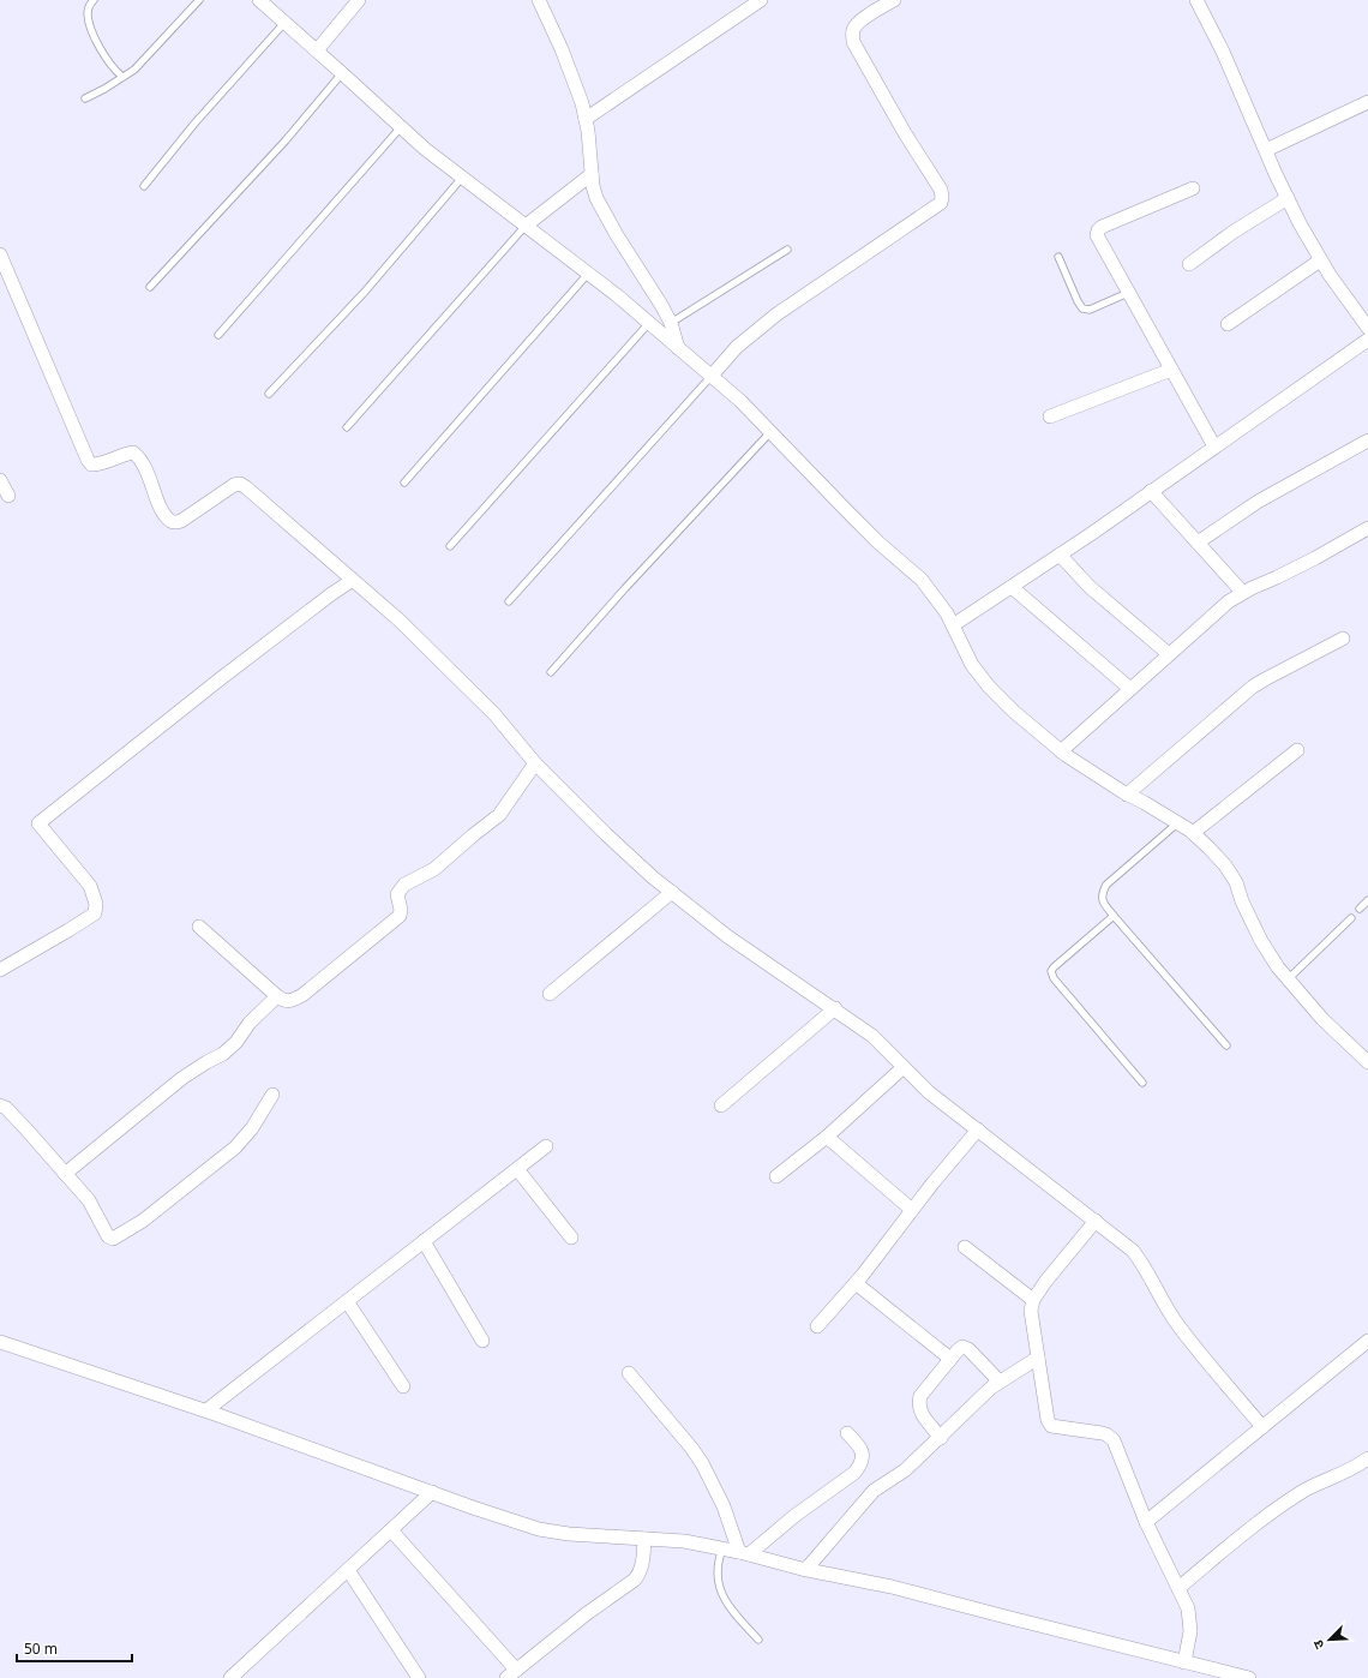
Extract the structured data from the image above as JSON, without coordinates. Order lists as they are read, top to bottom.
{
  "scale_bar": "50 m",
  "north": "bottom left"
}
